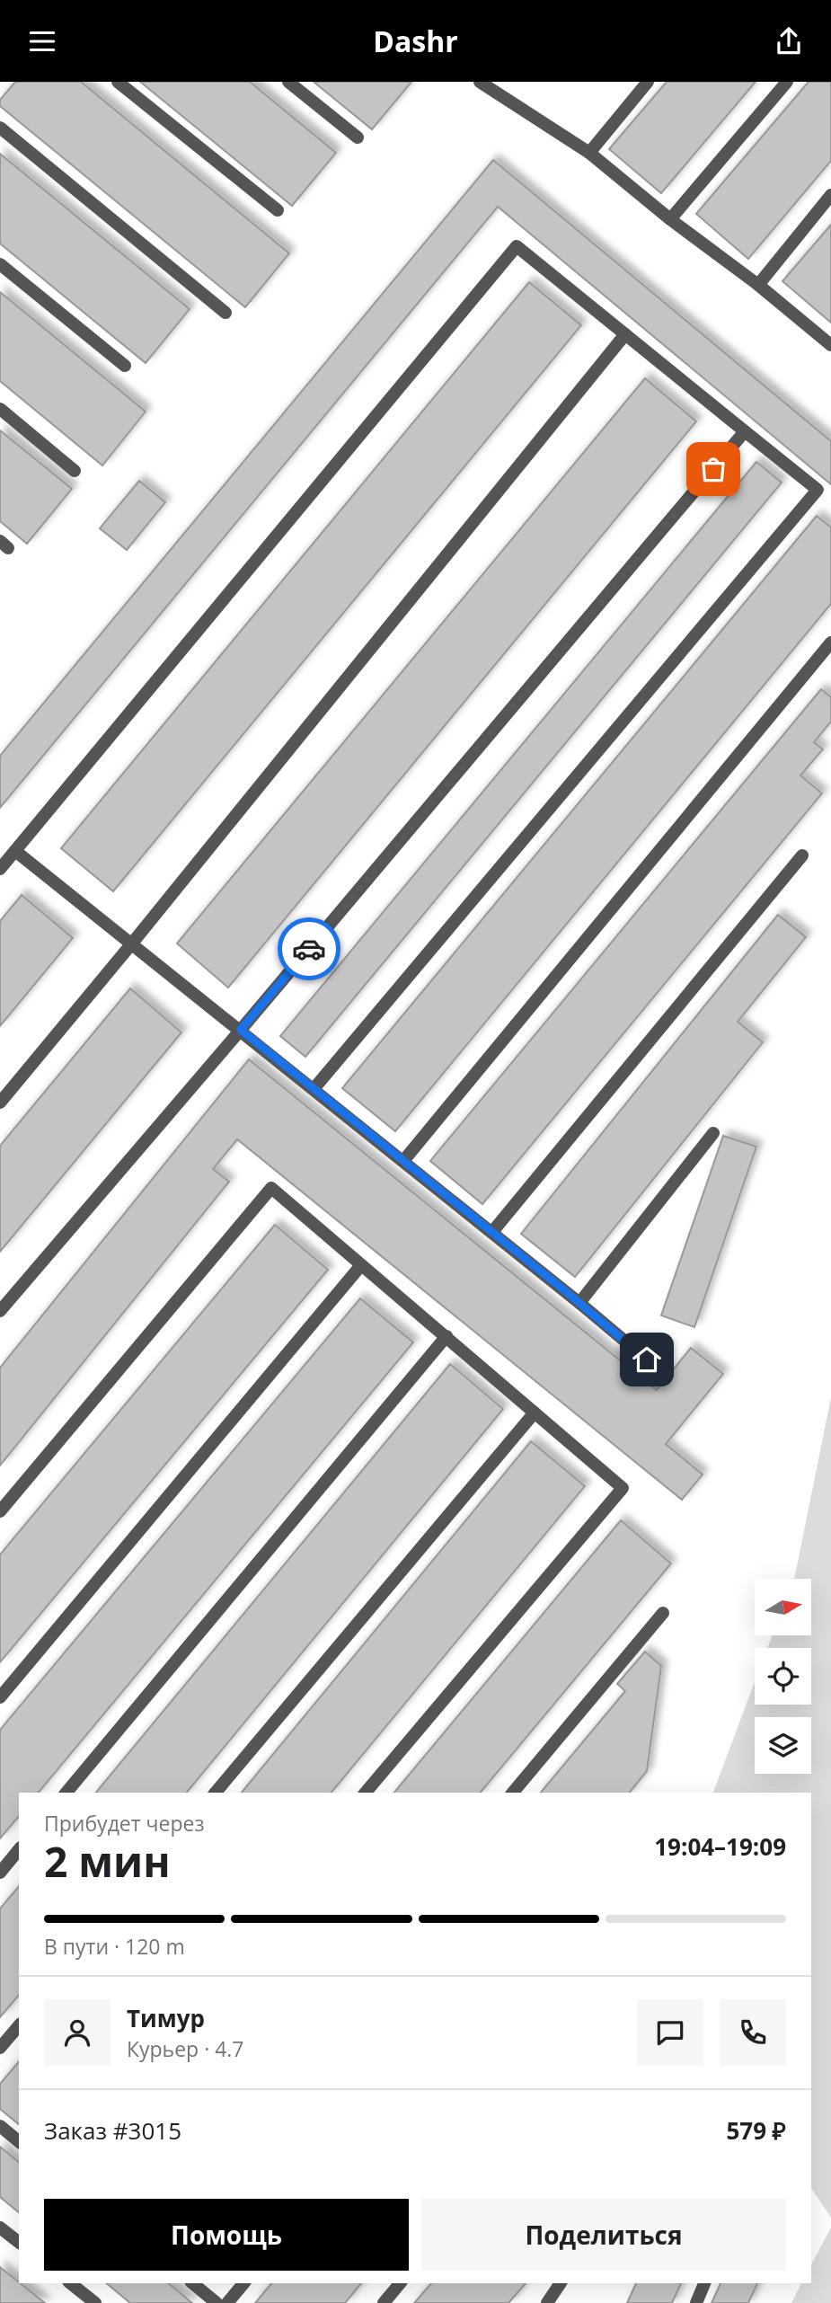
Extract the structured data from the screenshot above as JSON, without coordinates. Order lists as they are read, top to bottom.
{
  "north": "right",
  "page": {
    "header": "Dashr",
    "heading": ["2 мин", "Прибудет через", "19:04–19:09"],
    "panel": [
      "Тимур",
      "Курьер · 4.7",
      "Заказ #3015",
      "579 ₽"
    ],
    "bar": "В пути · 120 m",
    "buttons": ["Помощь", "Поделиться"]
  }
}
